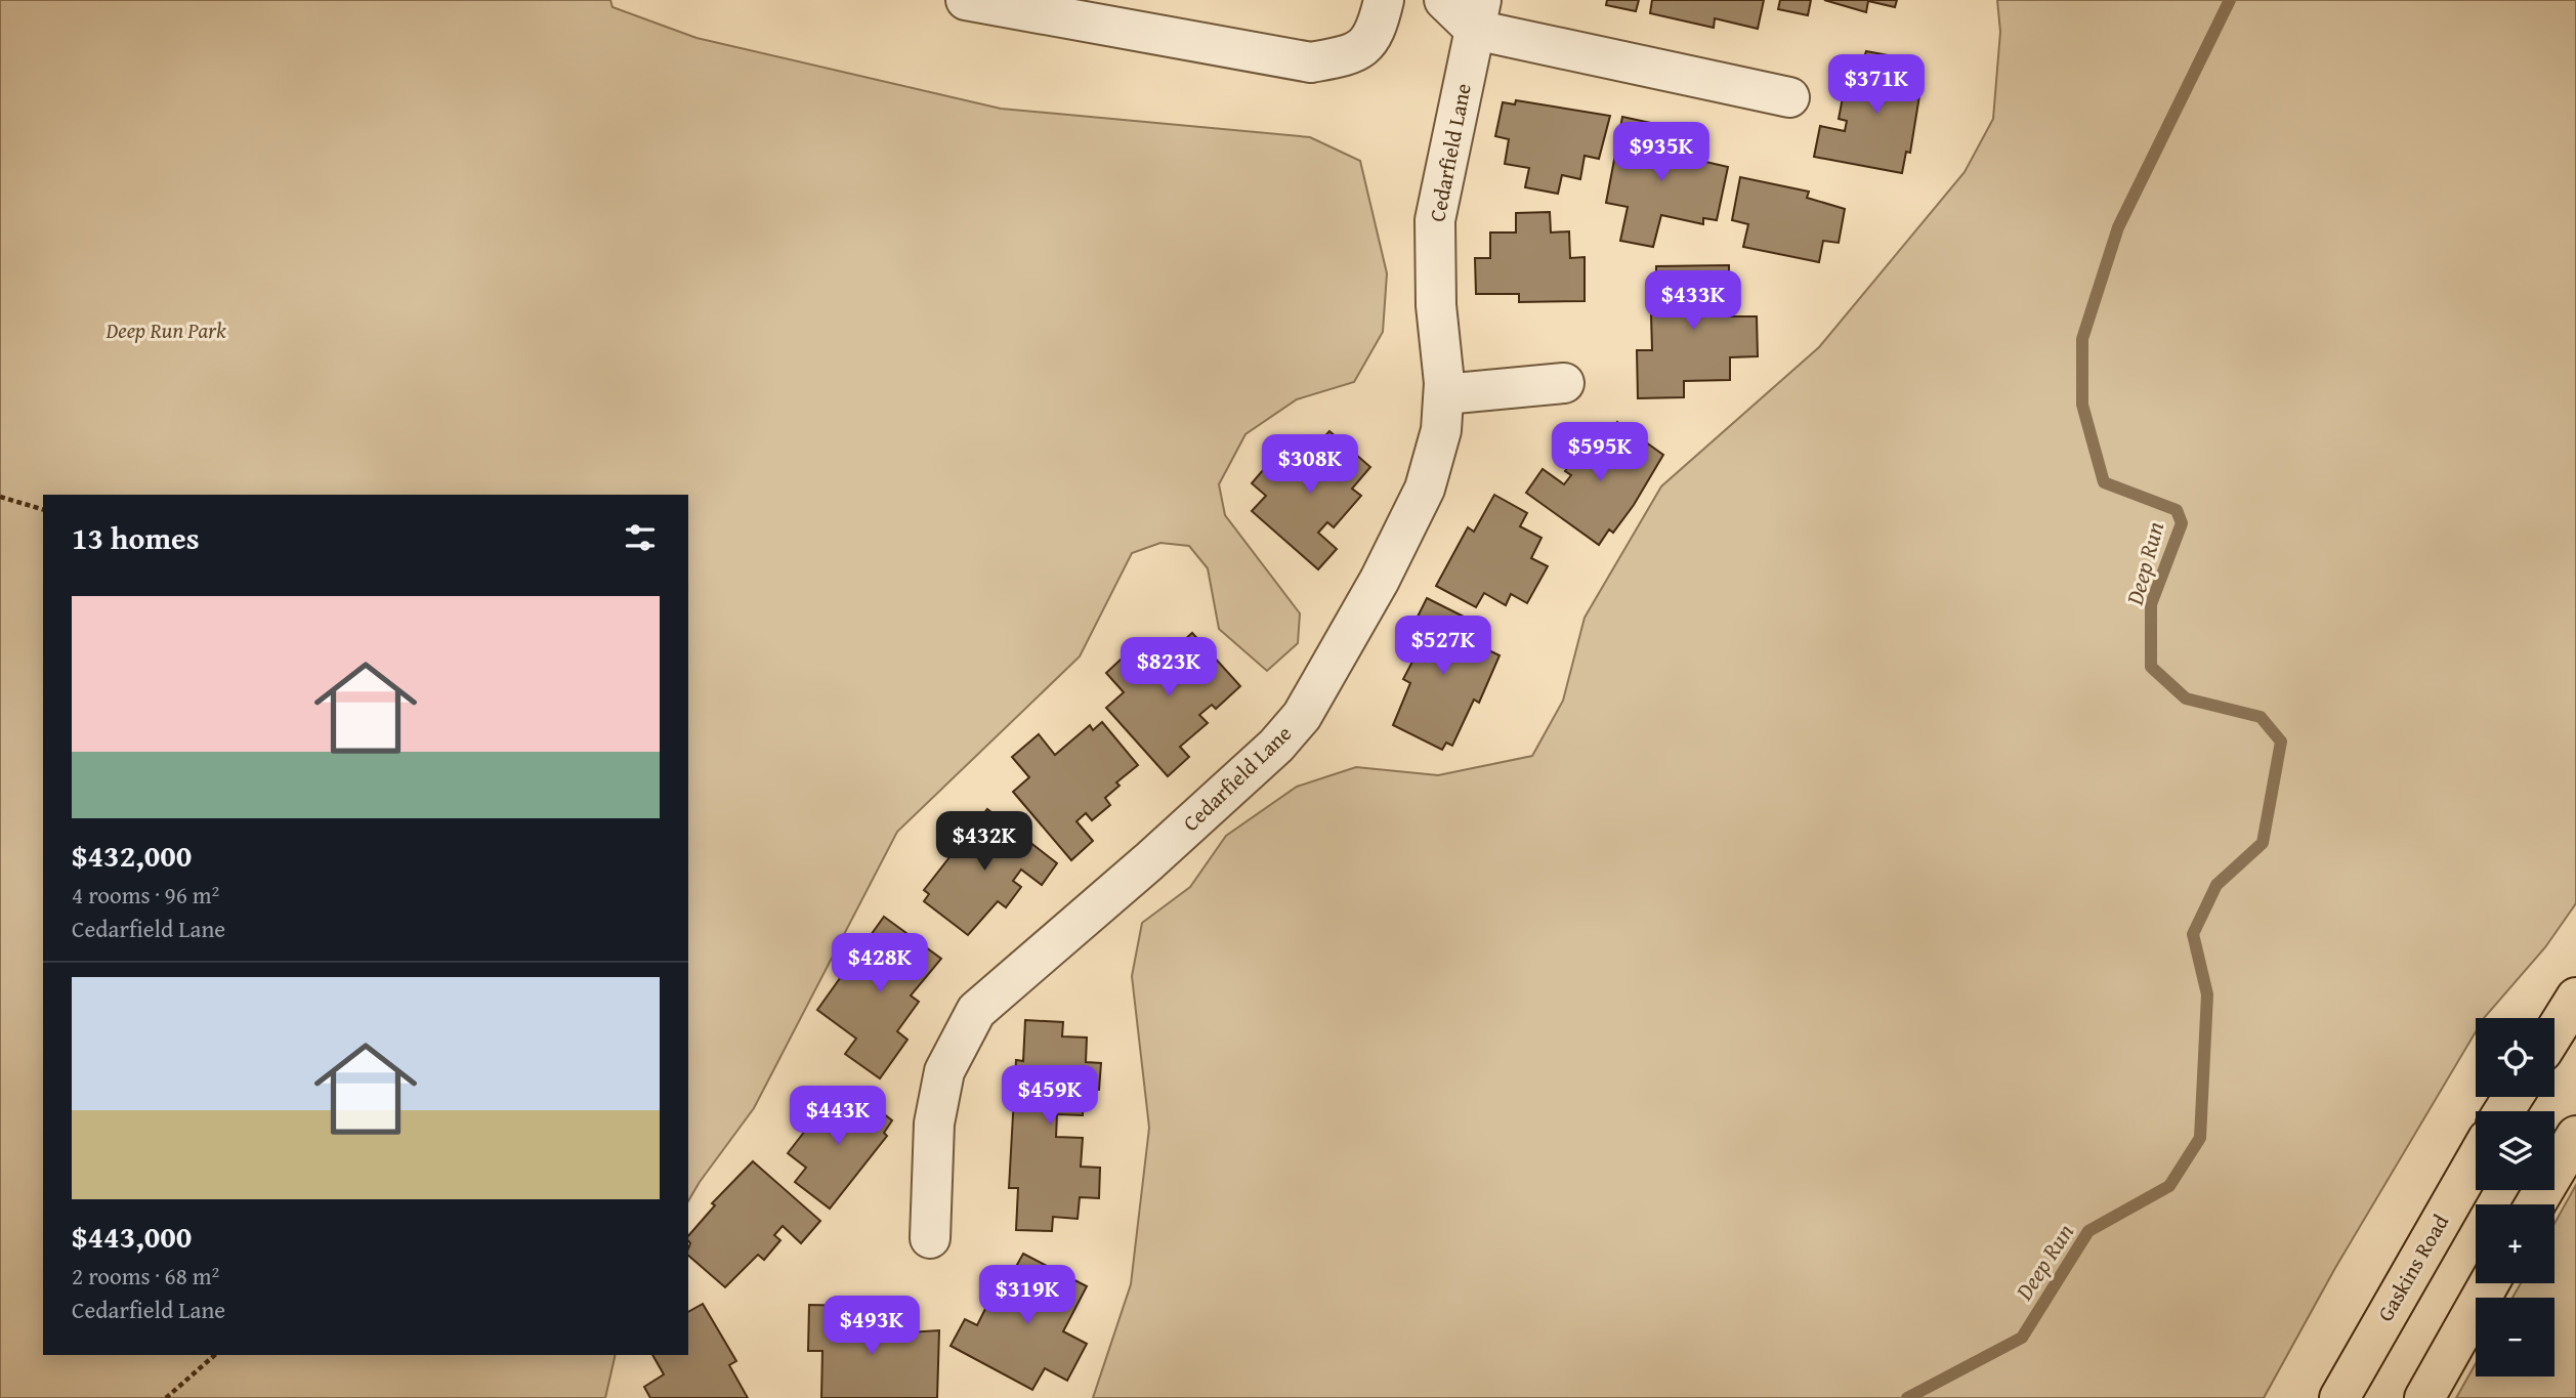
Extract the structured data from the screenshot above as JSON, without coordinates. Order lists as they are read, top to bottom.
{
  "streets": {
    "main road": ["Gaskins Road"],
    "street": ["Cedarfield Lane"]
  },
  "water": ["Deep Run"],
  "parks": ["Deep Run Park"],
  "page": {
    "price": [
      "$371K",
      "$935K",
      "$433K",
      "$595K",
      "$308K",
      "$527K",
      "$823K",
      "$432K",
      "$428K",
      "$459K",
      "$443K",
      "$319K",
      "$493K"
    ],
    "heading": "13 homes",
    "list": [
      {
        "name": "$432,000",
        "note": "4 rooms · 96 m² · Cedarfield Lane"
      },
      {
        "name": "$443,000",
        "note": "2 rooms · 68 m² · Cedarfield Lane"
      }
    ],
    "map_buttons": ["+", "−"]
  }
}
